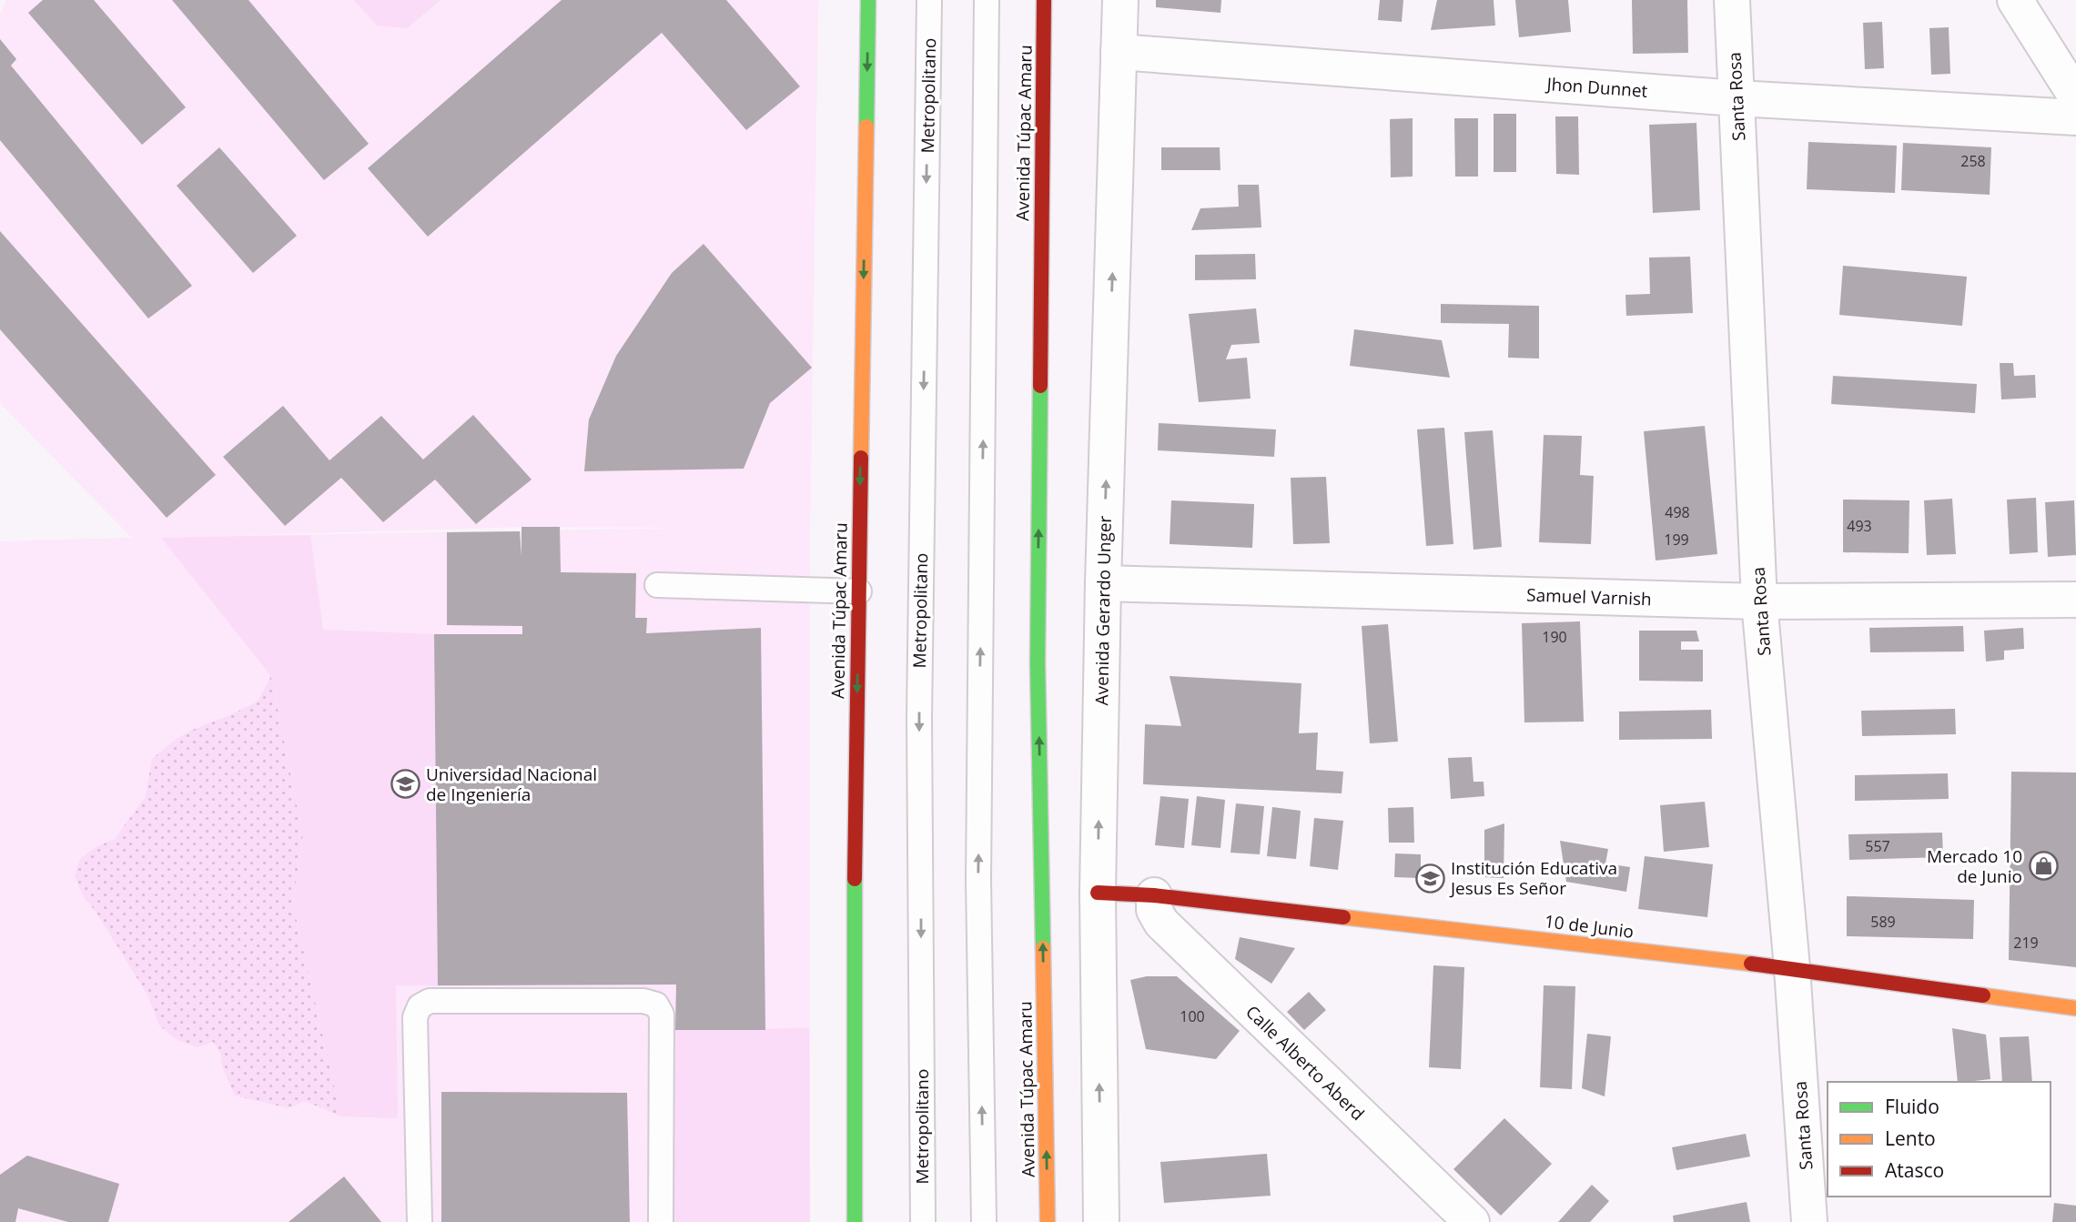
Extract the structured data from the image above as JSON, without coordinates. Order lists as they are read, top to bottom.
{
  "streets": {
    "main road": ["Avenida Túpac Amaru", "10 de Junio"],
    "street": [
      "Jhon Dunnet",
      "Santa Rosa",
      "Samuel Varnish",
      "Avenida Gerardo Unger",
      "Calle Alberto Aberd"
    ],
    "lane": ["Metropolitano"]
  },
  "crossings": [
    ["Jhon Dunnet", "Santa Rosa"],
    ["Jhon Dunnet", "Avenida Gerardo Unger"],
    ["Santa Rosa", "Samuel Varnish"],
    ["Santa Rosa", "10 de Junio"],
    ["Samuel Varnish", "Avenida Gerardo Unger"],
    ["Avenida Gerardo Unger", "10 de Junio"],
    ["10 de Junio", "Calle Alberto Aberd"]
  ],
  "one_way": ["Avenida Gerardo Unger"],
  "places": {
    "school or university": ["Universidad Nacional de Ingeniería", "Institución Educativa Jesus Es Señor"],
    "shop": ["Mercado 10 de Junio"]
  },
  "house_numbers": [
    "258",
    "498",
    "493",
    "199",
    "190",
    "557",
    "589",
    "219",
    "100"
  ],
  "legend": ["Fluido", "Lento", "Atasco"]
}
